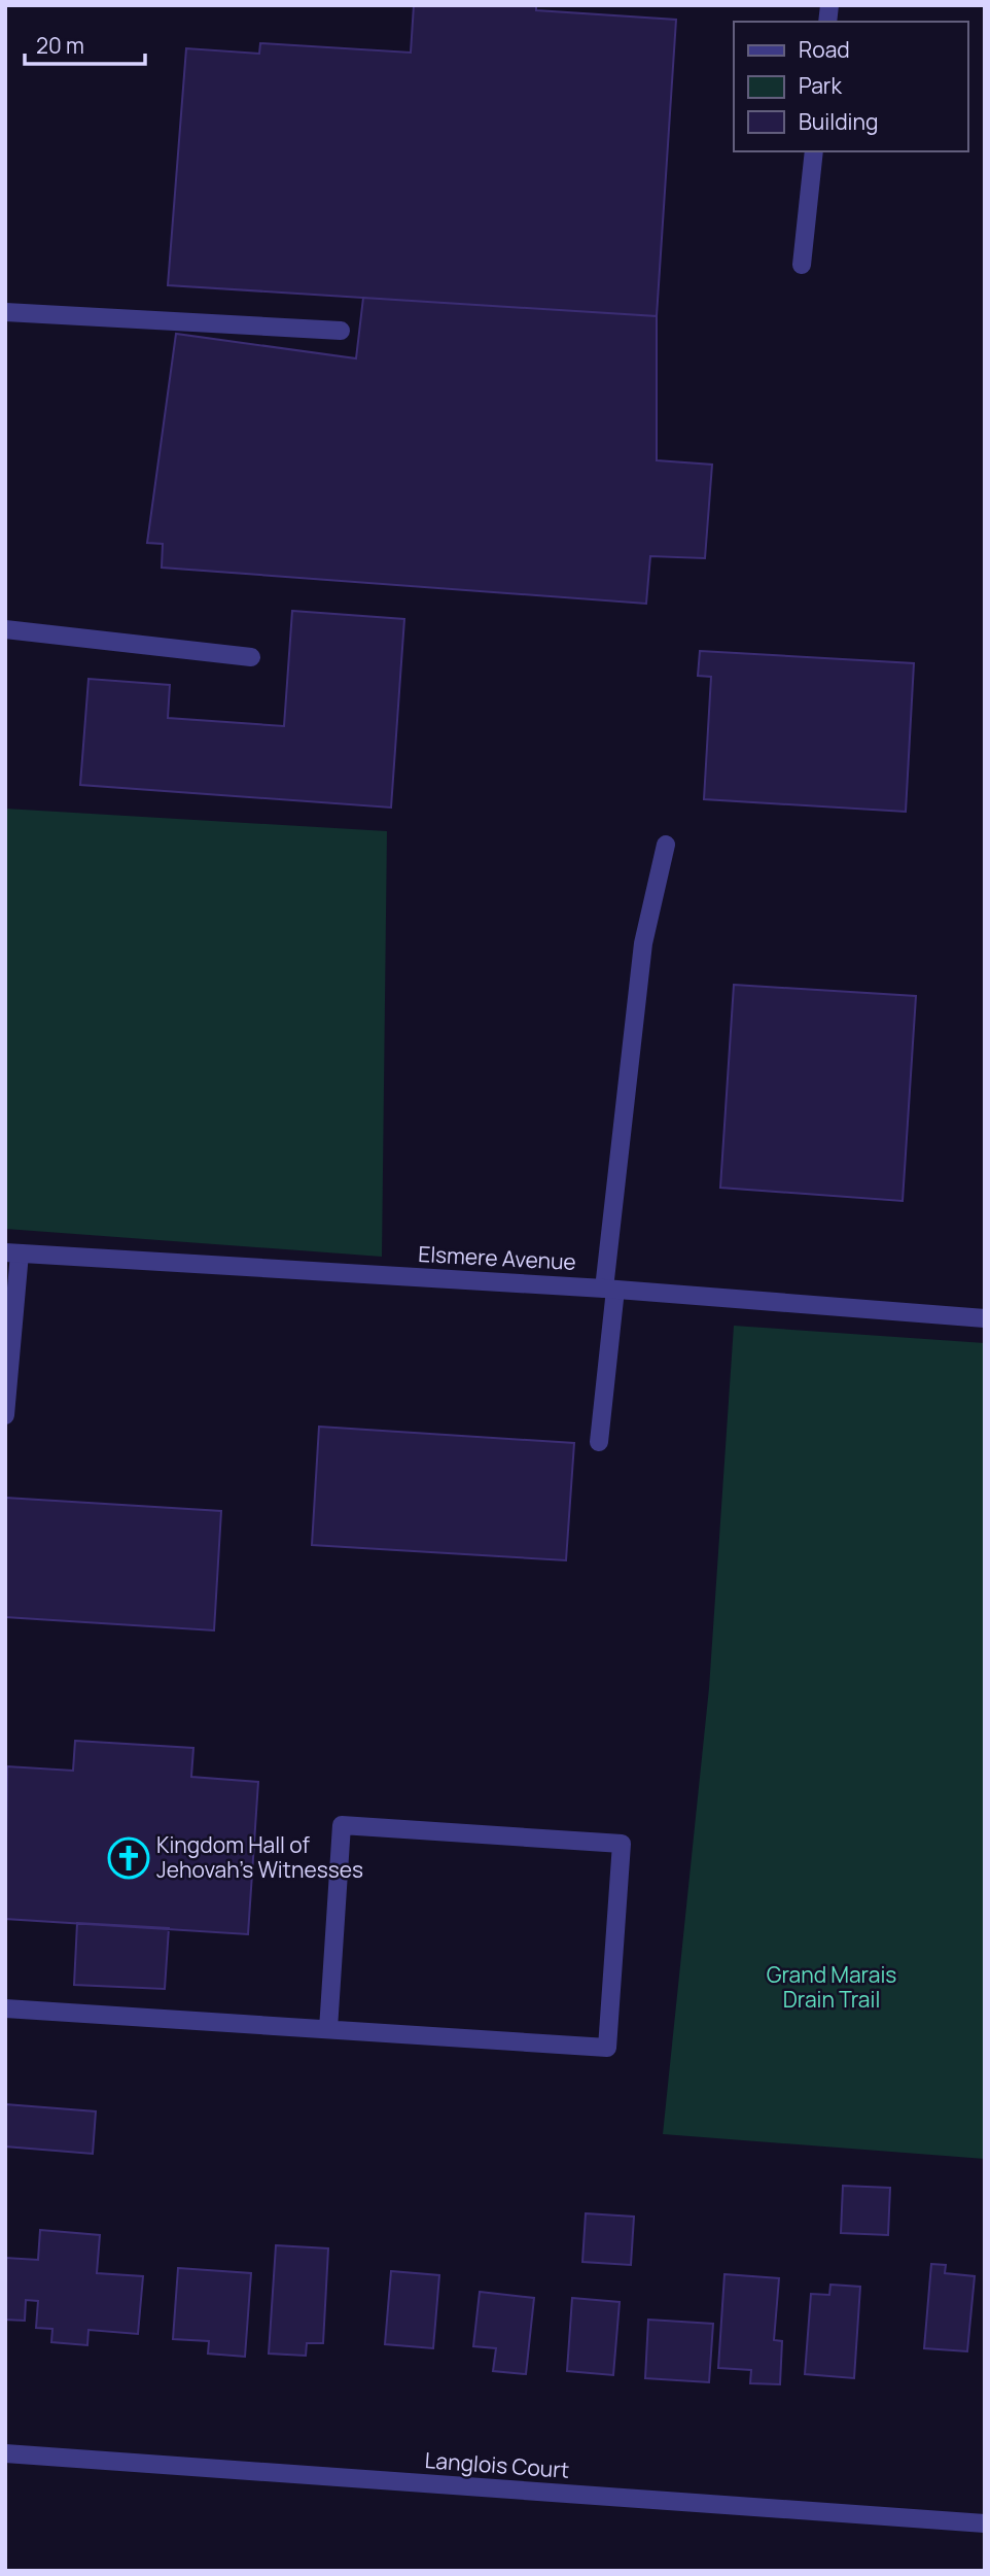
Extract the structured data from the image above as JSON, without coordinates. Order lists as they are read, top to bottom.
{
  "streets": {
    "street": ["Elsmere Avenue", "Langlois Court"]
  },
  "parks": ["Grand Marais Drain Trail"],
  "places": {
    "church": ["Kingdom Hall of Jehovah's Witnesses"]
  },
  "legend": ["Road", "Park", "Building"],
  "scale_bar": "20 m"
}
